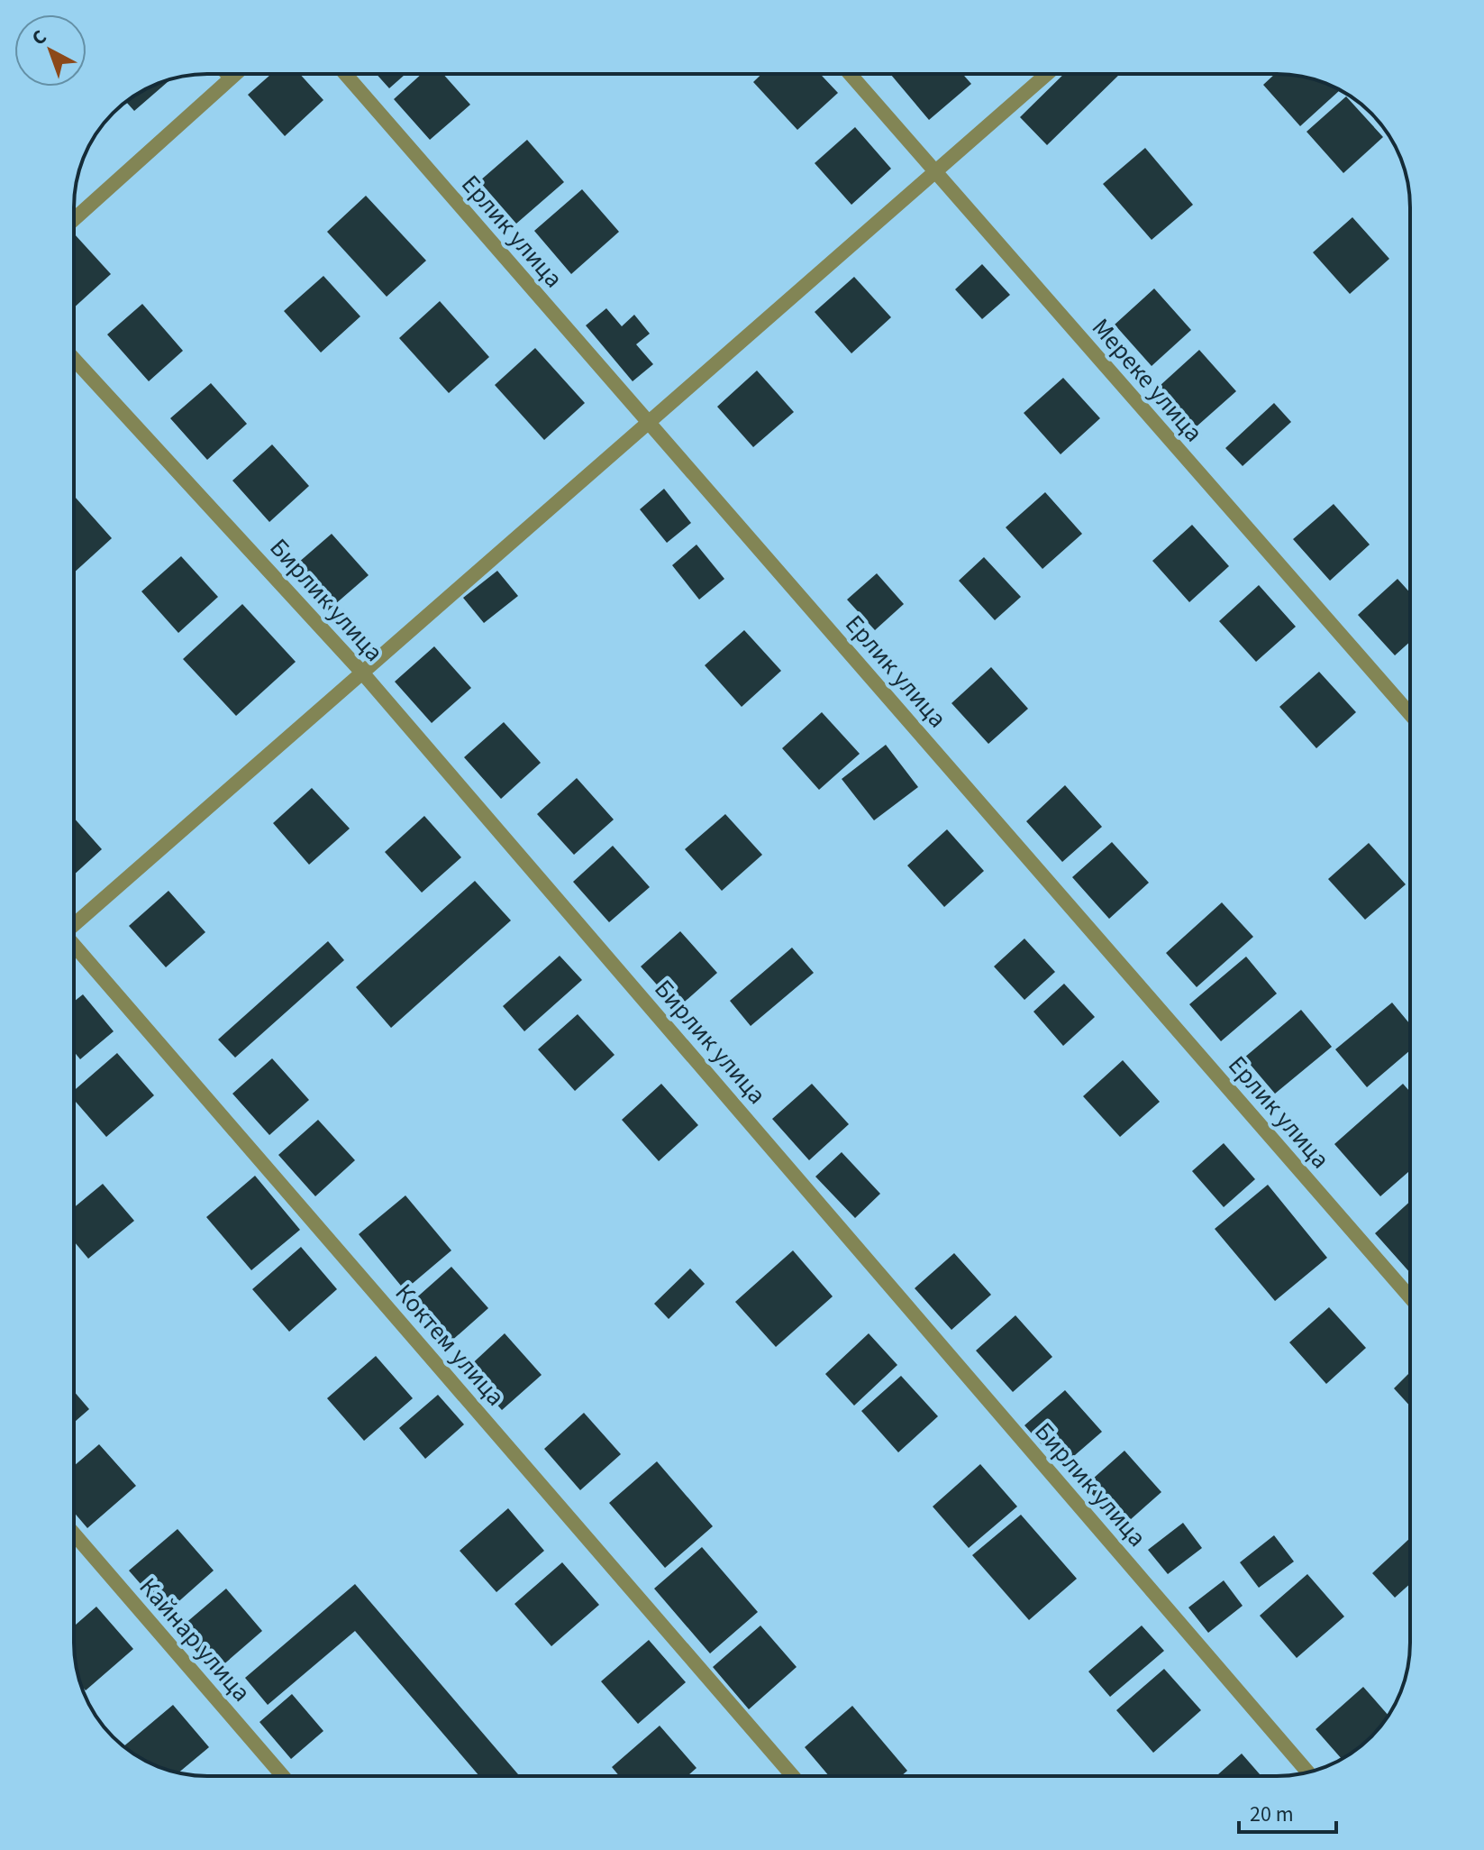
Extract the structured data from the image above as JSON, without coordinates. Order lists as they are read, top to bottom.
{
  "streets": {
    "street": [
      "Ерлик улица",
      "Мереке улица",
      "Бирлик улица",
      "Коктем улица",
      "Кайнар улица"
    ]
  },
  "scale_bar": "20 m",
  "north": "top left"
}
